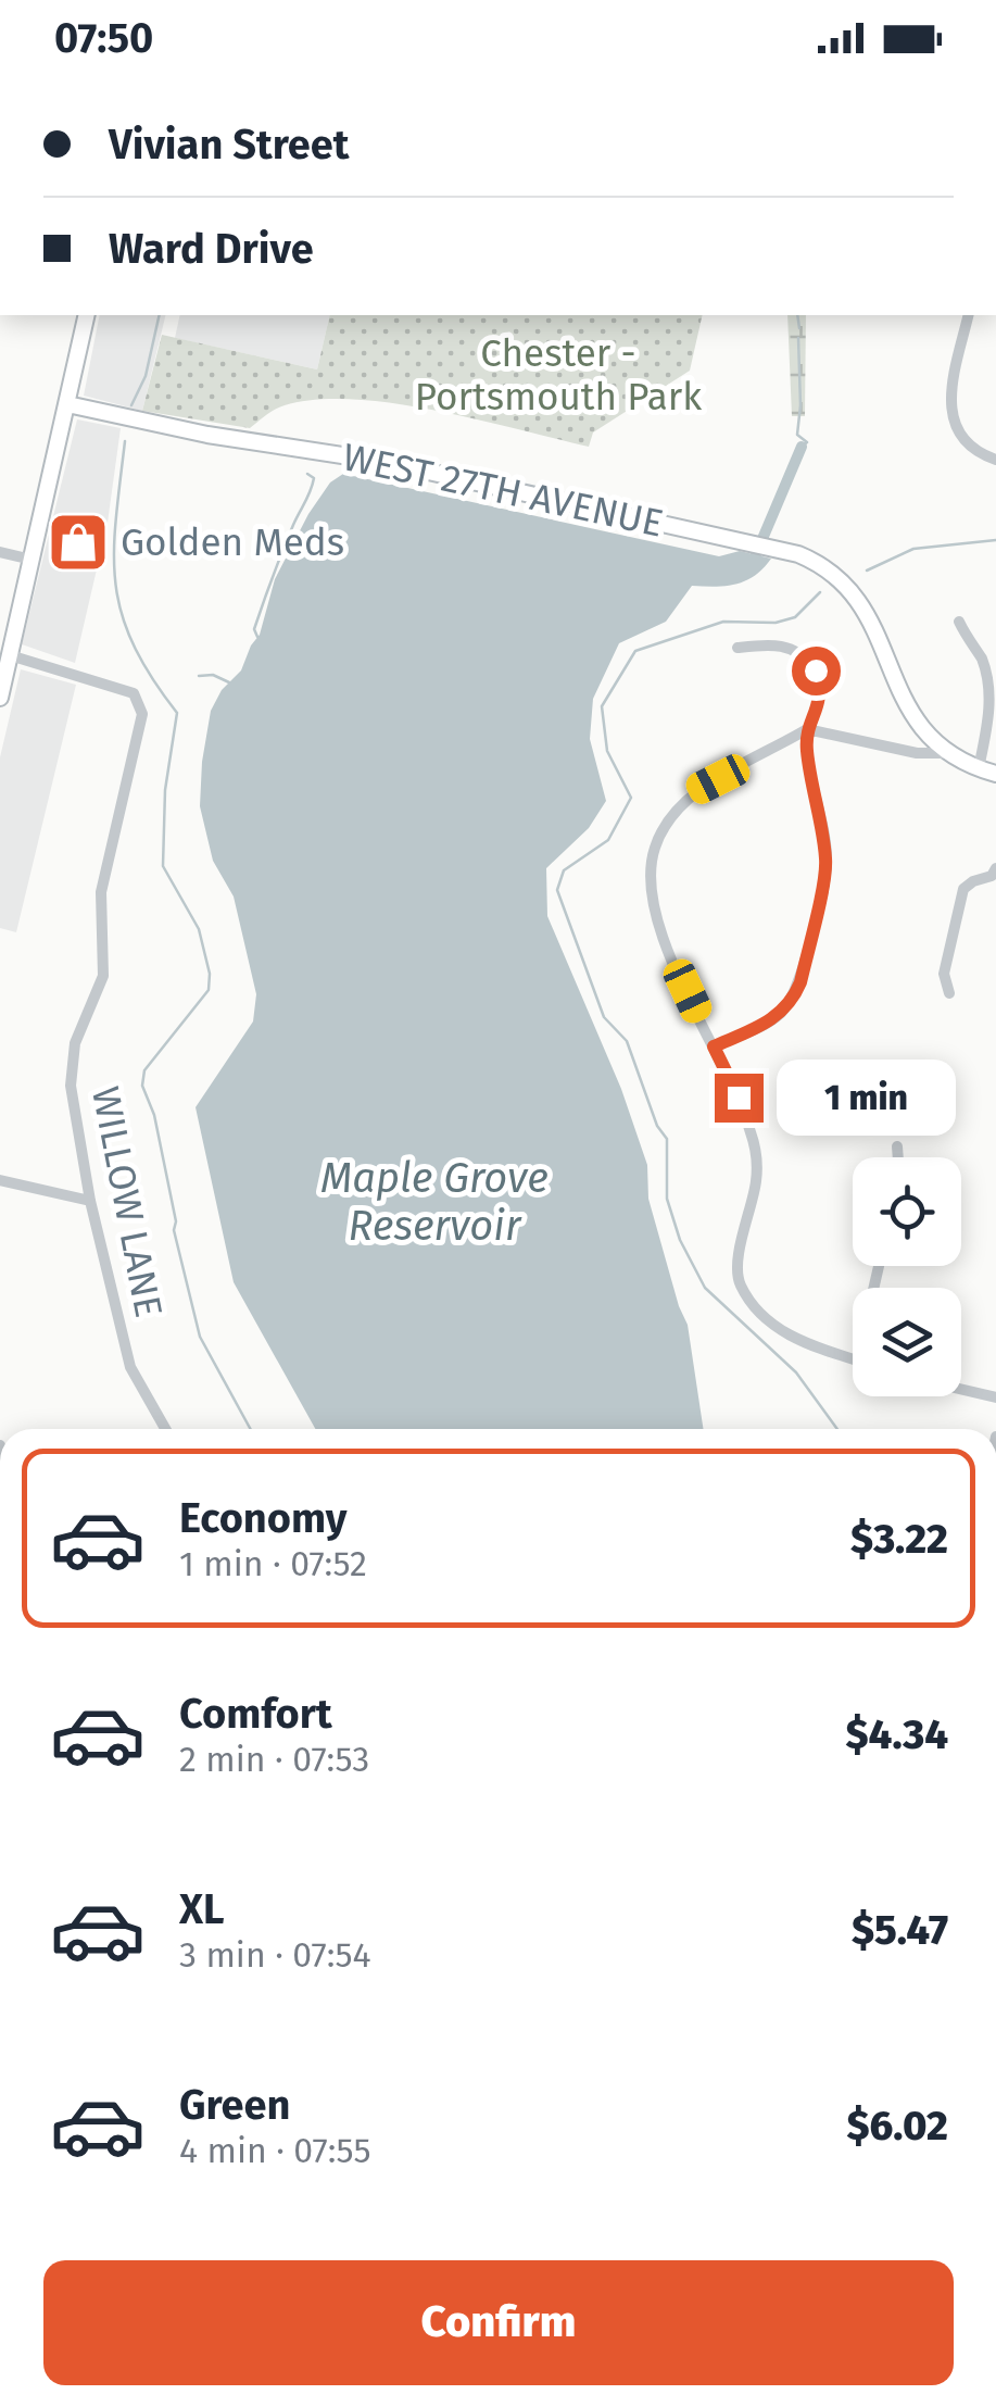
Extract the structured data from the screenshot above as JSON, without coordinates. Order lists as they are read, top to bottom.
{
  "streets": {
    "street": ["WEST 27TH AVENUE", "WILLOW LANE"]
  },
  "water": ["Maple Grove Reservoir"],
  "parks": ["Chester - Portsmouth Park"],
  "places": {
    "shop": ["Golden Meds"]
  },
  "page": {
    "status": "07:50",
    "banner": ["Vivian Street", "Ward Drive"],
    "bubble": "1 min",
    "list": [
      {
        "name": "Economy",
        "note": "1 min · 07:52",
        "value": "$3.22"
      },
      {
        "name": "Comfort",
        "note": "2 min · 07:53",
        "value": "$4.34"
      },
      {
        "name": "XL",
        "note": "3 min · 07:54",
        "value": "$5.47"
      },
      {
        "name": "Green",
        "note": "4 min · 07:55",
        "value": "$6.02"
      }
    ],
    "buttons": "Confirm"
  }
}
